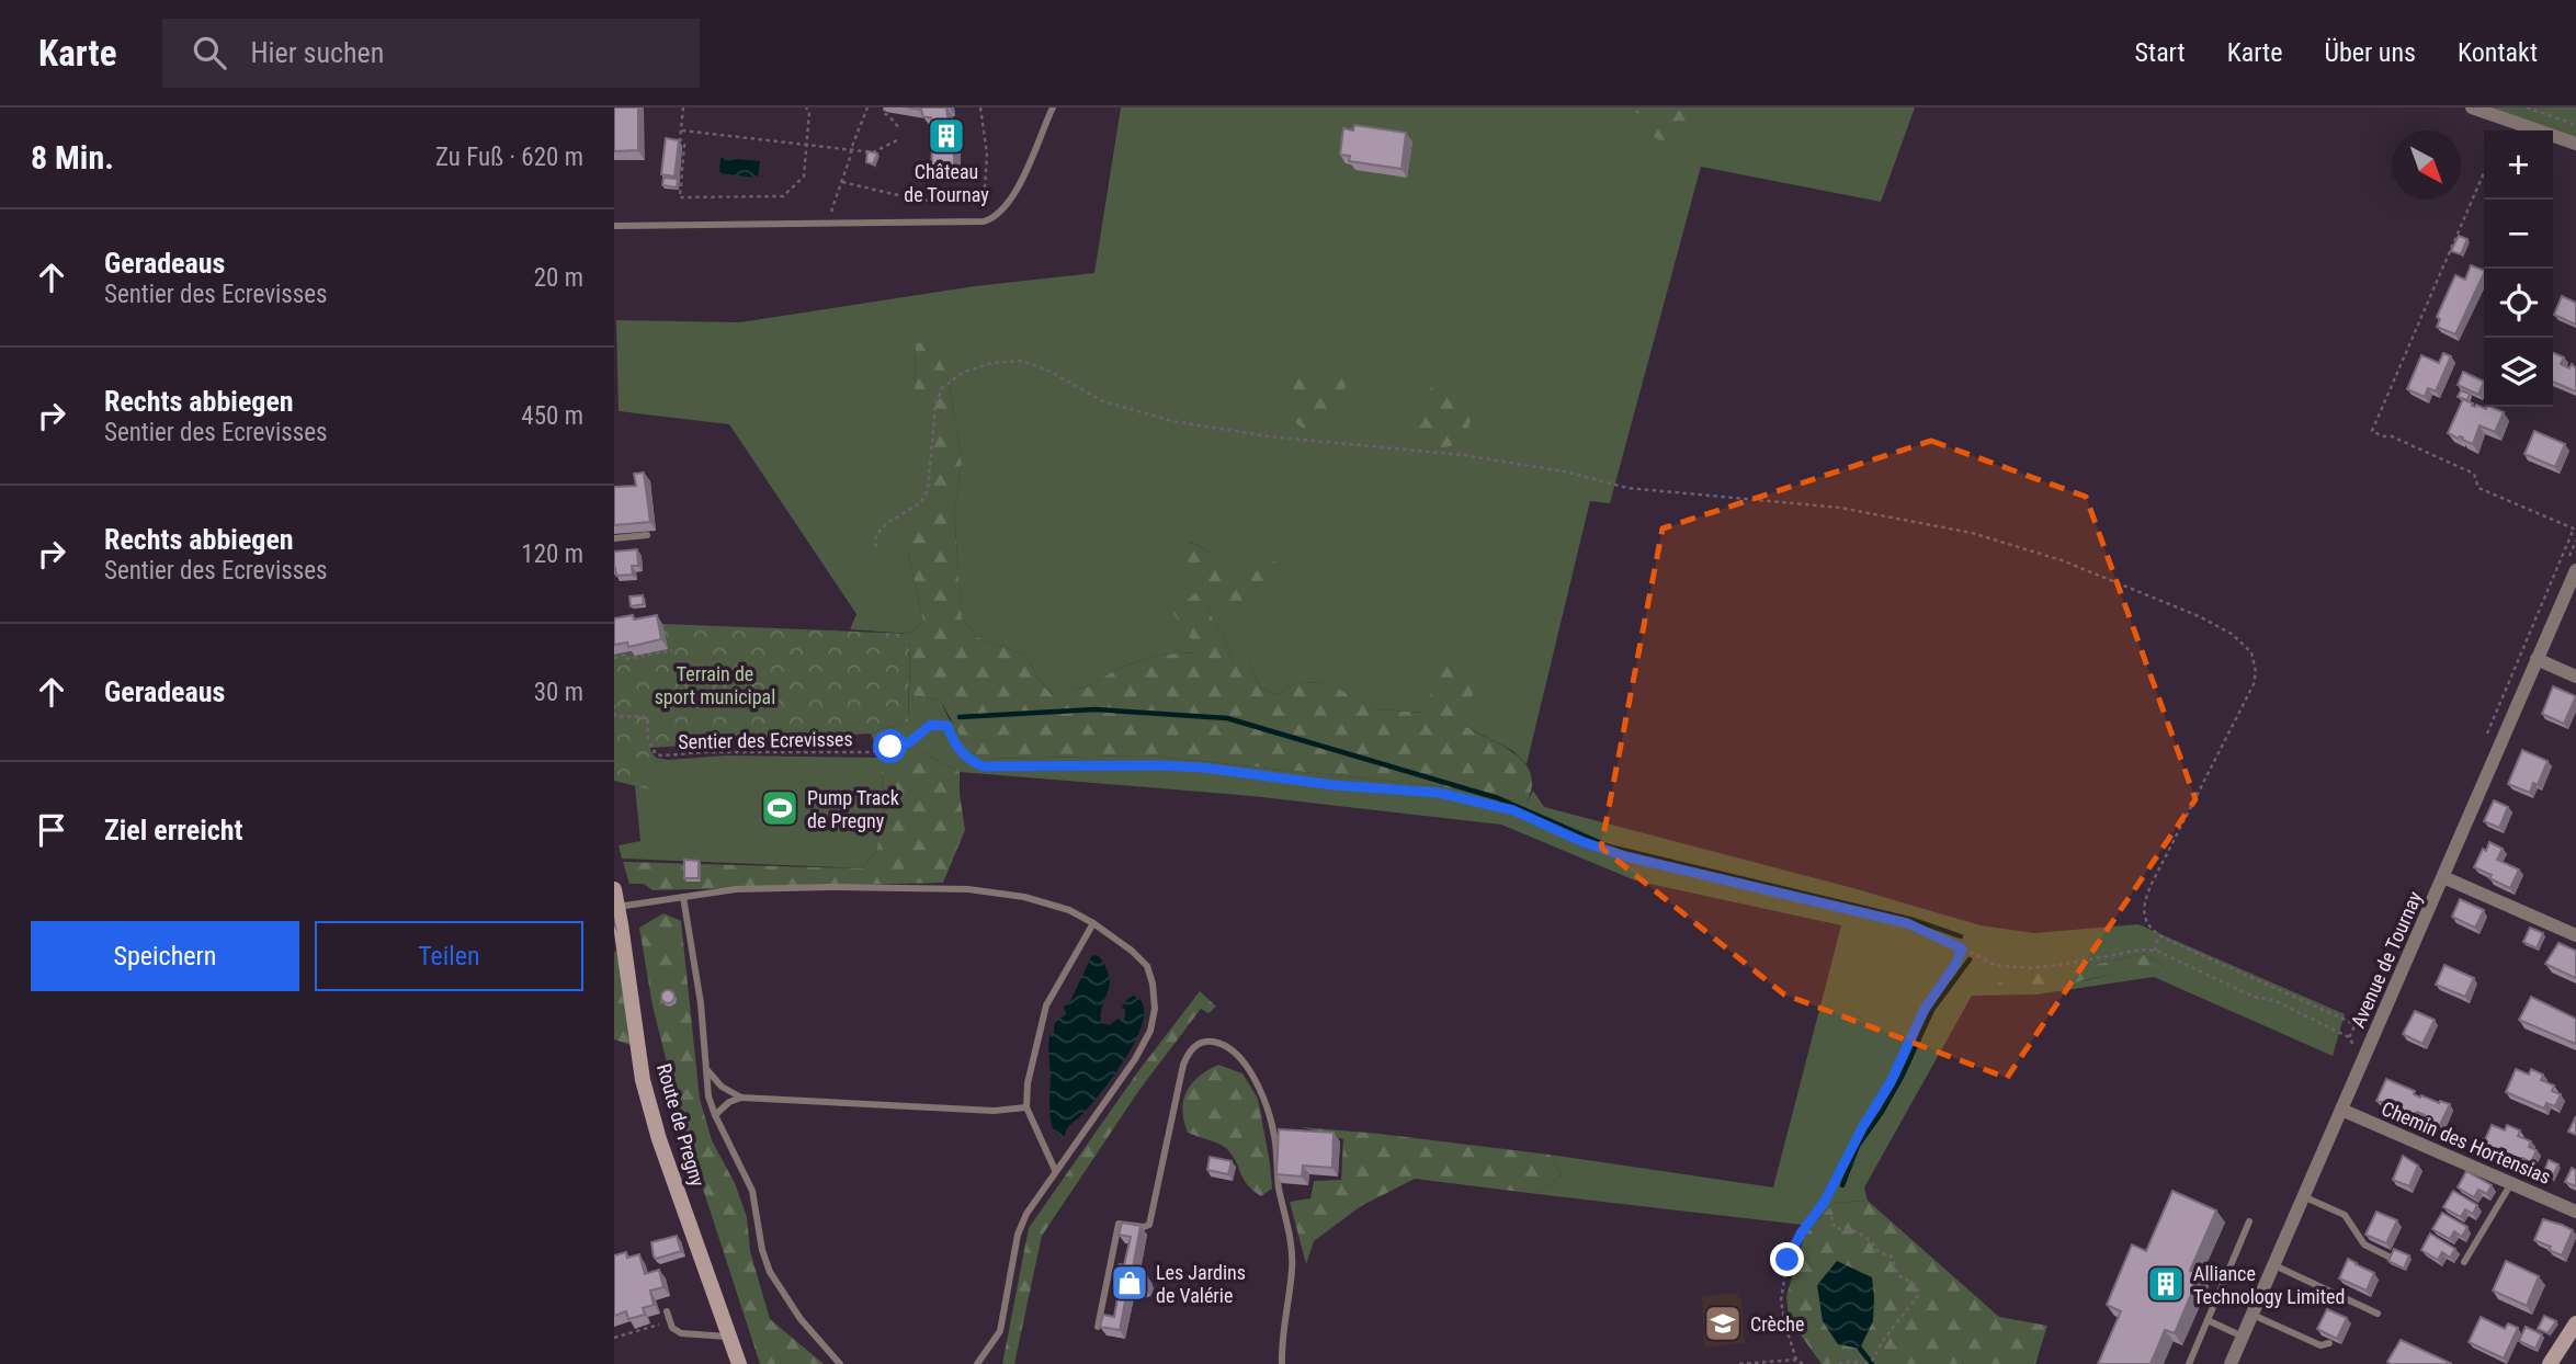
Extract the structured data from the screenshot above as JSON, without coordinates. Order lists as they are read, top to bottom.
{
  "streets": {
    "street": ["Avenue de Tournay", "Route de Pregny", "Chemin des Hortensias"],
    "path": ["Sentier des Ecrevisses"]
  },
  "crossings": [
    ["Avenue de Tournay", "Chemin des Hortensias"]
  ],
  "parks": ["Terrain de sport municipal"],
  "places": {
    "building": ["Château de Tournay", "Alliance Technology Limited"],
    "sports": ["Pump Track de Pregny"],
    "shop": ["Les Jardins de Valérie"],
    "school or university": ["Crèche"]
  },
  "north": "bottom right",
  "page": {
    "header": "Karte",
    "search": "Hier suchen",
    "nav": [
      "Start",
      "Karte",
      "Über uns",
      "Kontakt"
    ],
    "heading": ["8 Min.", "Zu Fuß · 620 m"],
    "map_buttons": ["+", "−"],
    "list": [
      ["Geradeaus", "Sentier des Ecrevisses", "20 m"],
      ["Rechts abbiegen", "Sentier des Ecrevisses", "450 m"],
      ["Rechts abbiegen", "Sentier des Ecrevisses", "120 m"],
      ["Geradeaus", "30 m"],
      "Ziel erreicht"
    ],
    "buttons": ["Speichern", "Teilen"]
  }
}
